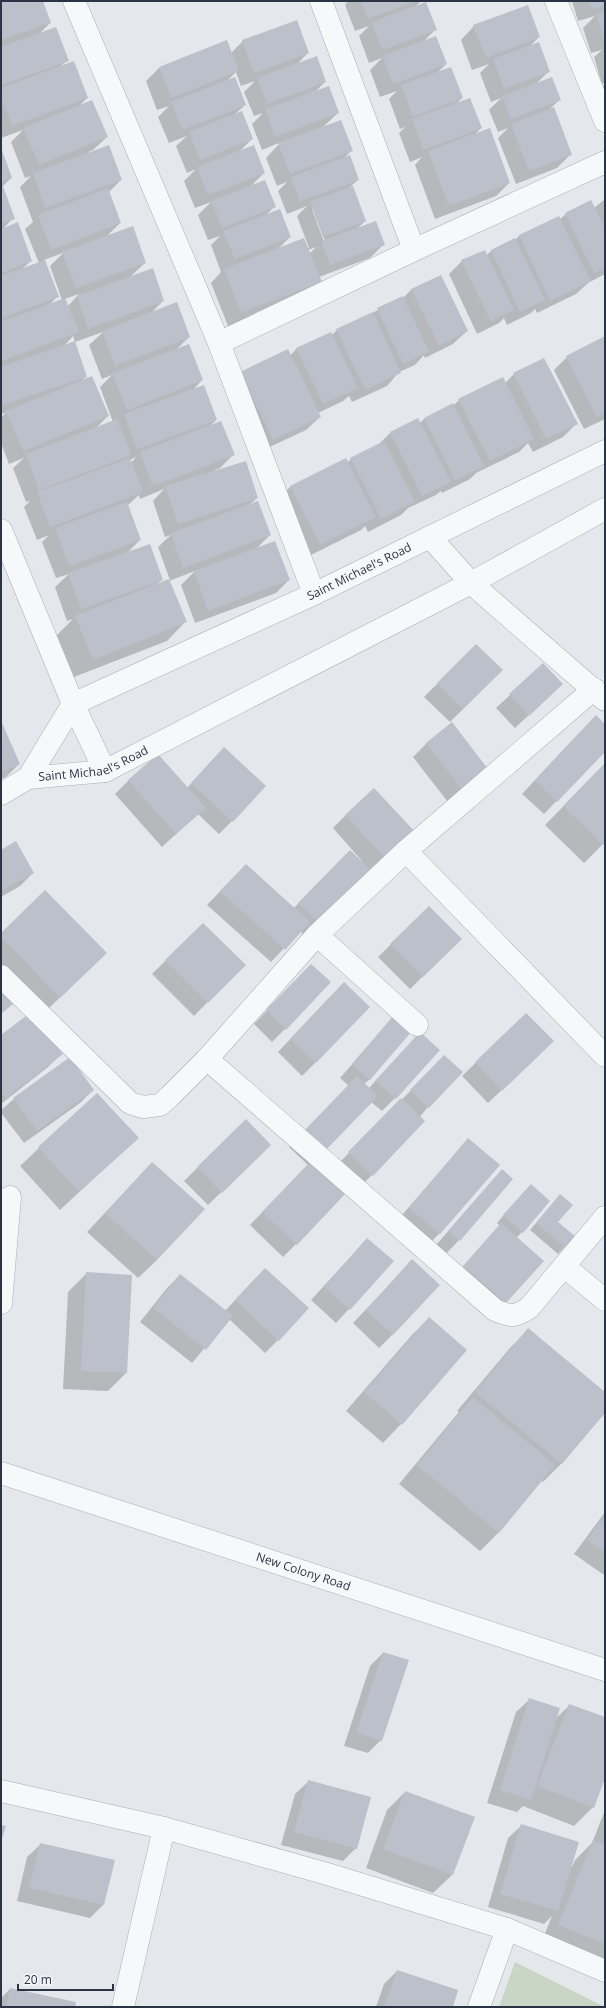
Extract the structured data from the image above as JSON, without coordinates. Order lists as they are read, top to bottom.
{
  "streets": {
    "street": ["Saint Michael's Road", "New Colony Road"]
  },
  "scale_bar": "20 m"
}
